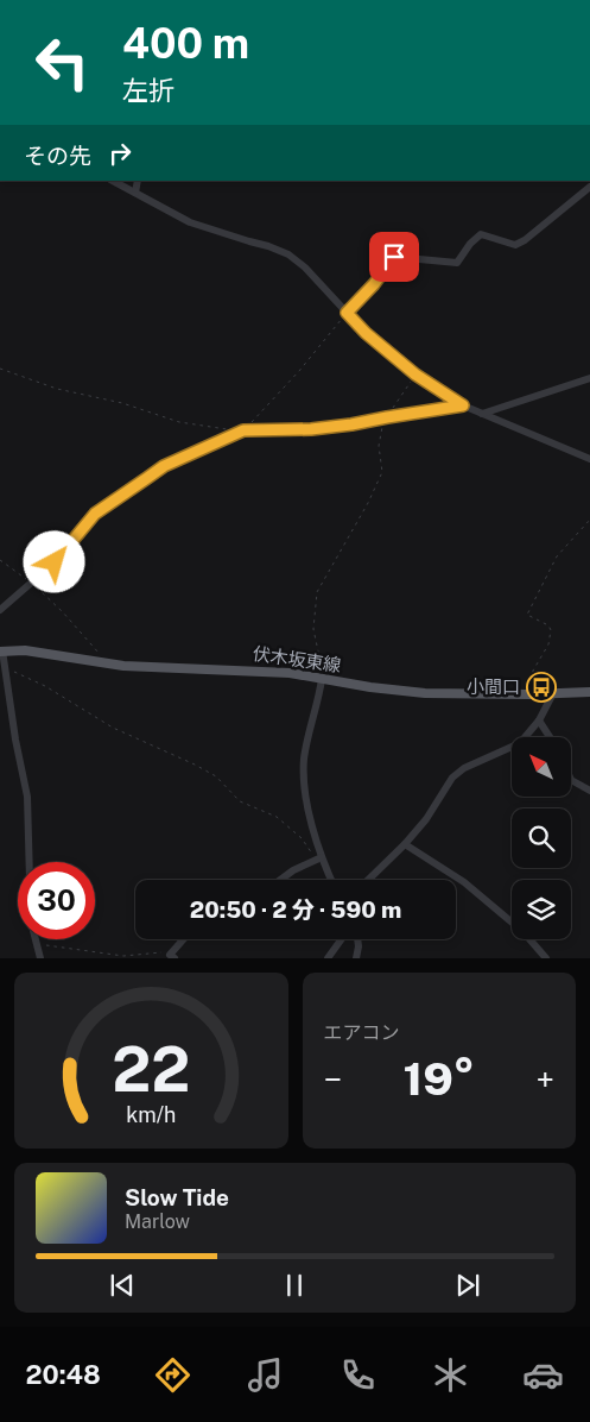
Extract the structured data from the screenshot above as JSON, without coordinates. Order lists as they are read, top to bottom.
{
  "streets": {
    "main road": ["伏木坂東線"]
  },
  "places": {
    "bus stop": ["小間口"]
  },
  "north": "top left",
  "page": {
    "turn": ["400 m", "左折"],
    "then": "その先",
    "limit": "30",
    "trip": "20:50 · 2 分 · 590 m",
    "tile": "エアコン",
    "heat": ["−", "19°", "+"],
    "song": ["Slow Tide", "Marlow"],
    "tabs": "20:48",
    "gauge": ["22", "km/h"]
  }
}
